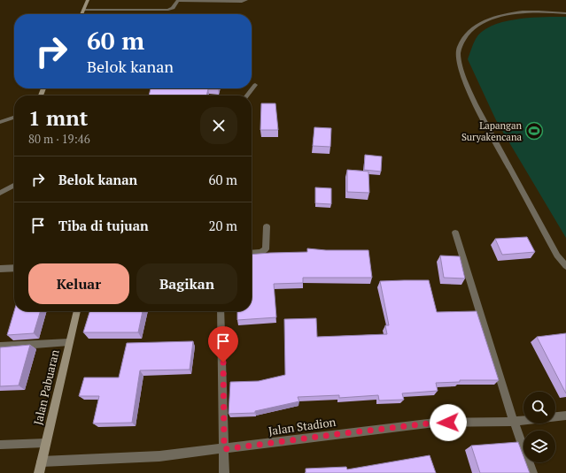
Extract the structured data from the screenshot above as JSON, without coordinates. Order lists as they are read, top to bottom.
{
  "streets": {
    "street": ["Jalan Pabuaran", "Jalan Stadion"]
  },
  "crossings": [
    ["Jalan Pabuaran", "Jalan Stadion"]
  ],
  "places": {
    "sports": ["Lapangan Suryakencana"]
  },
  "page": {
    "turn": ["60 m", "Belok kanan"],
    "heading": ["1 mnt", "80 m · 19:46"],
    "list": [
      {
        "name": "Belok kanan",
        "value": "60 m"
      },
      {
        "name": "Tiba di tujuan",
        "value": "20 m"
      }
    ],
    "buttons": ["Keluar", "Bagikan"]
  }
}
